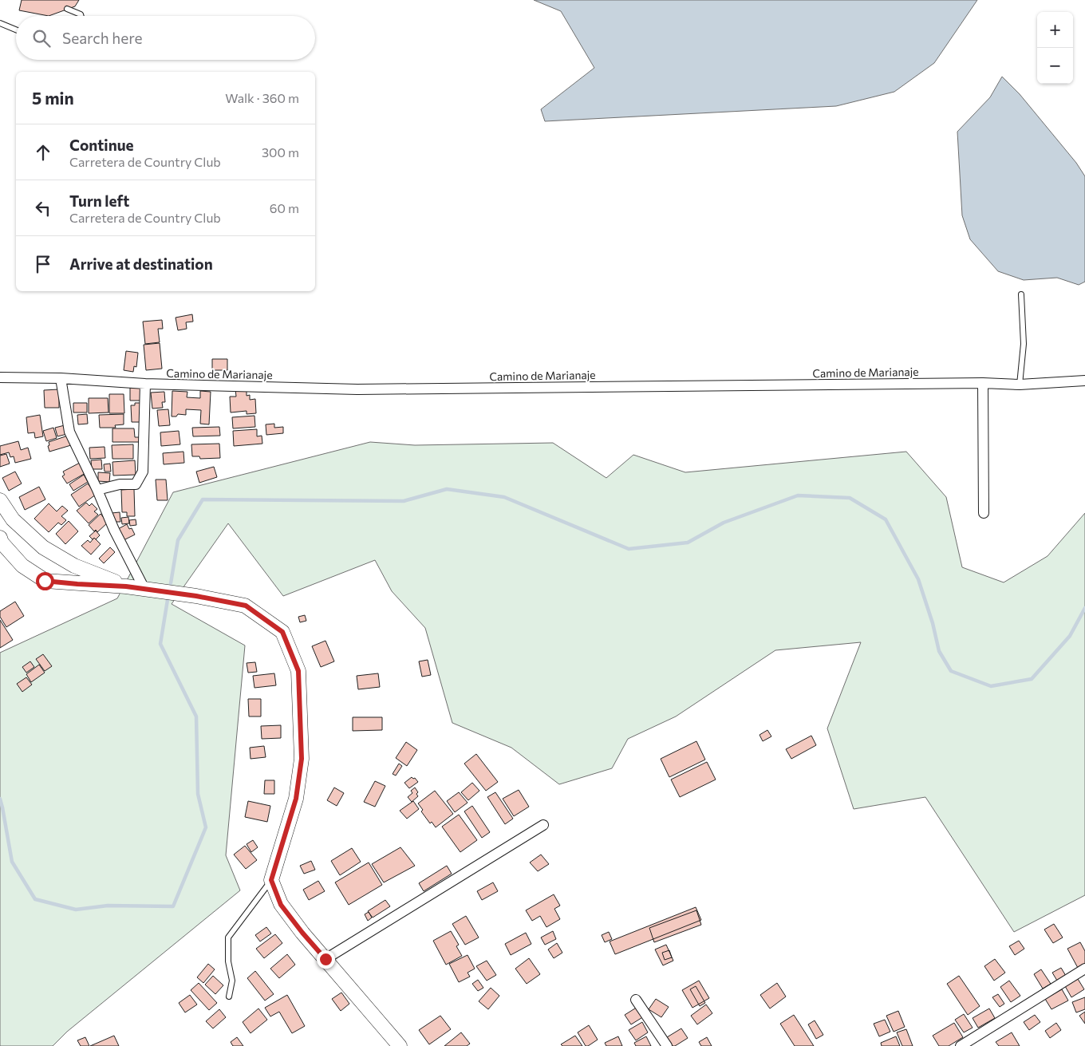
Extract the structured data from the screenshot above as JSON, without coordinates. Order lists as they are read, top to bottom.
{
  "streets": {
    "street": ["Camino de Marianaje"]
  },
  "page": {
    "map_buttons": ["+", "−"],
    "search": "Search here",
    "heading": ["5 min", "Walk · 360 m"],
    "list": [
      ["Continue", "Carretera de Country Club", "300 m"],
      ["Turn left", "Carretera de Country Club", "60 m"],
      "Arrive at destination"
    ]
  }
}
